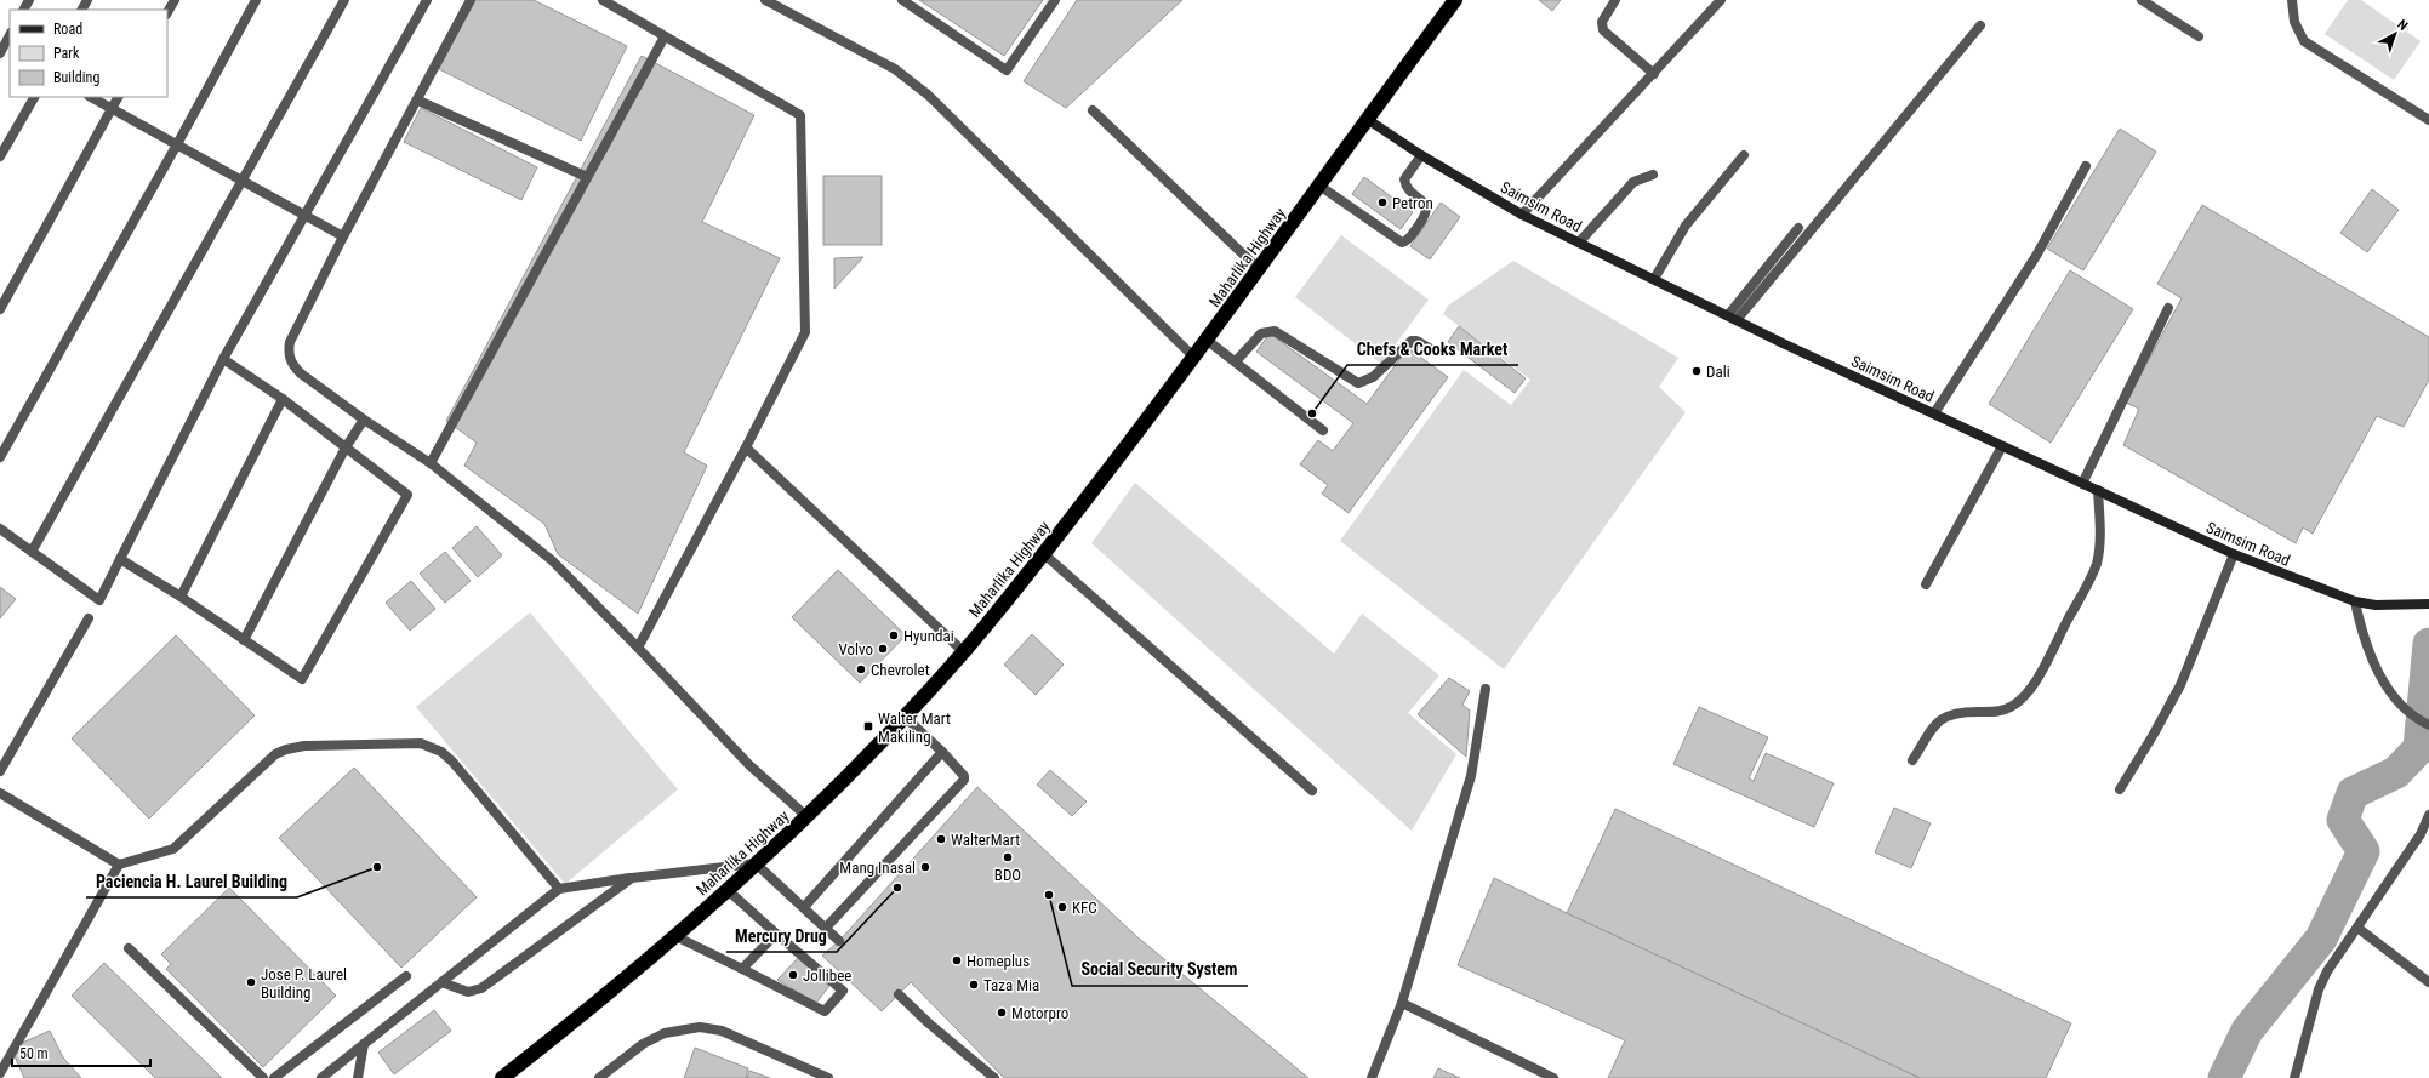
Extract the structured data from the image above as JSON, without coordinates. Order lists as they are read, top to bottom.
{
  "streets": {
    "highway": ["Maharlika Highway"],
    "street": ["Saimsim Road"]
  },
  "crossings": [
    ["Saimsim Road", "Maharlika Highway"]
  ],
  "places": {
    "other": [
      "Petron",
      "Dali",
      "Chefs & Cooks Market",
      "Hyundai",
      "Volvo",
      "Chevrolet",
      "WalterMart",
      "BDO",
      "Paciencia H. Laurel Building",
      "Mang Inasal",
      "Mercury Drug",
      "Social Security System",
      "KFC",
      "Homeplus",
      "Jollibee",
      "Jose P. Laurel Building",
      "Taza Mia",
      "Motorpro"
    ],
    "transit": ["Walter Mart Makiling"]
  },
  "legend": ["Road", "Park", "Building"],
  "scale_bar": "50 m",
  "north": "top right"
}
